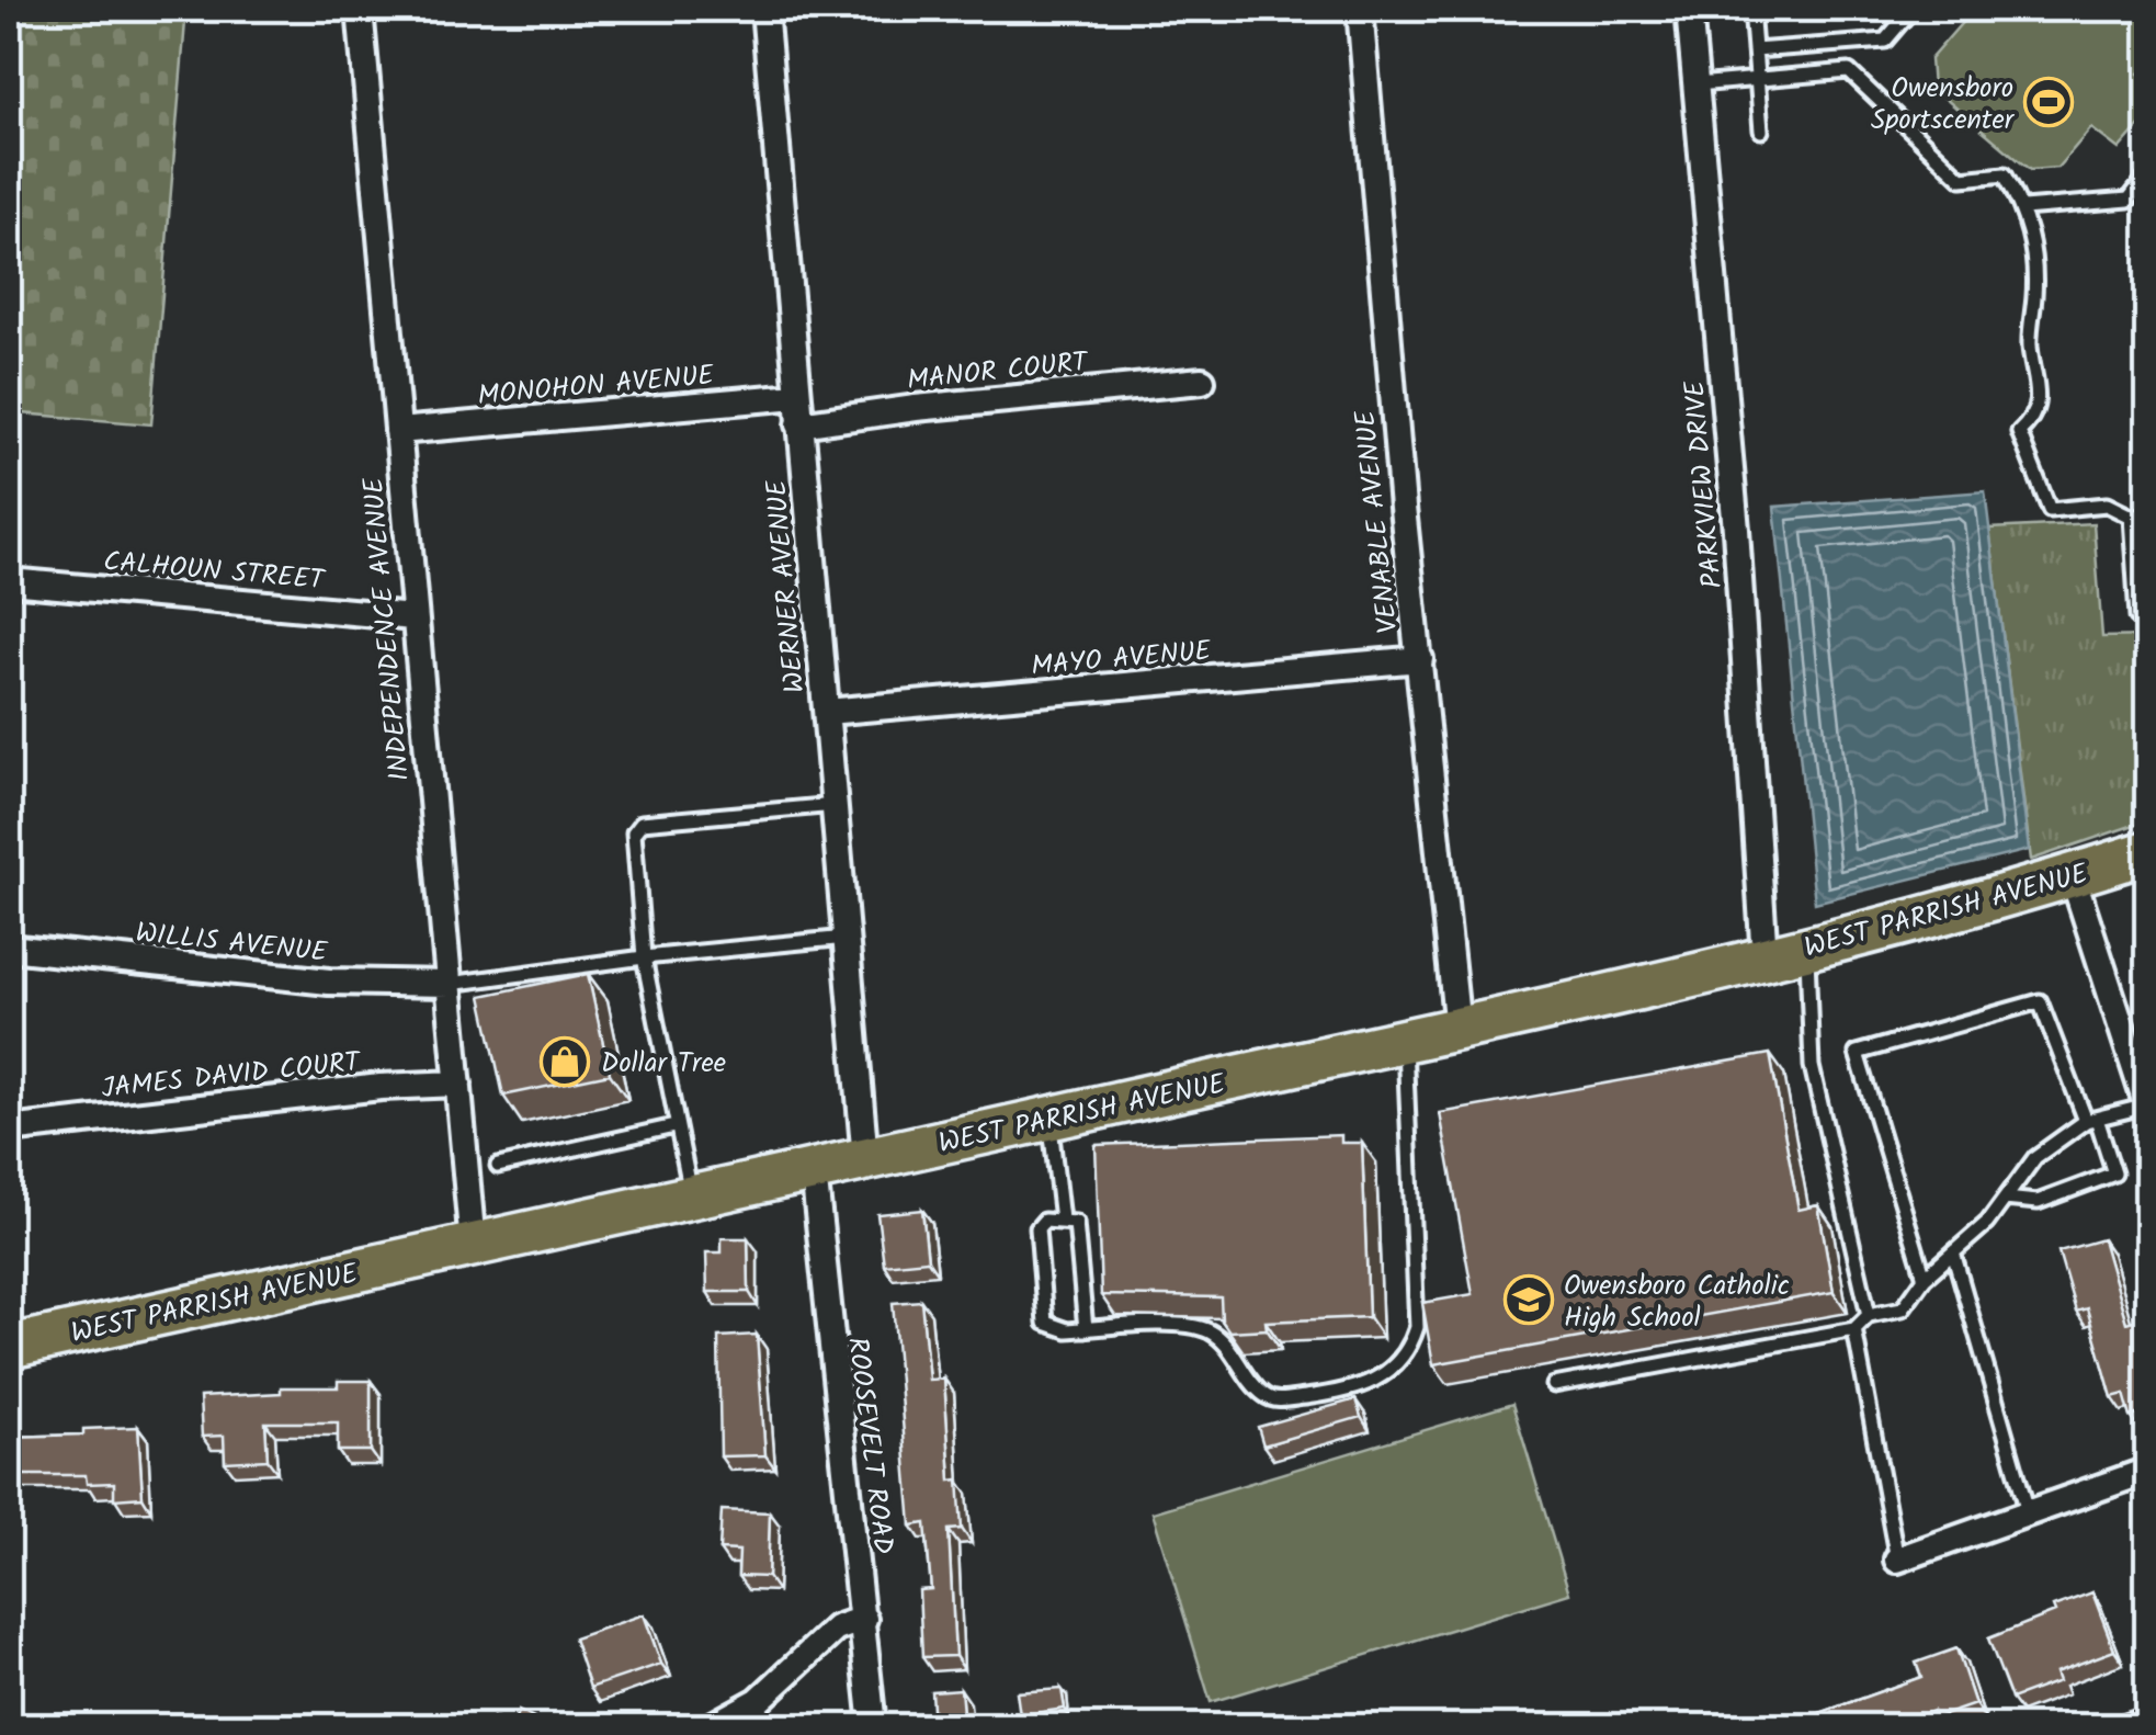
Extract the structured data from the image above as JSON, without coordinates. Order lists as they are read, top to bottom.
{
  "streets": {
    "main road": ["WEST PARRISH AVENUE"],
    "street": [
      "MANOR COURT",
      "MONOHON AVENUE",
      "PARKVIEW DRIVE",
      "VENABLE AVENUE",
      "CALHOUN STREET",
      "WERNER AVENUE",
      "INDEPENDENCE AVENUE",
      "MAYO AVENUE",
      "WILLIS AVENUE",
      "JAMES DAVID COURT",
      "ROOSEVELT ROAD"
    ]
  },
  "crossings": [
    ["MANOR COURT", "WERNER AVENUE"],
    ["MONOHON AVENUE", "WERNER AVENUE"],
    ["MONOHON AVENUE", "INDEPENDENCE AVENUE"],
    ["PARKVIEW DRIVE", "WEST PARRISH AVENUE"],
    ["VENABLE AVENUE", "MAYO AVENUE"],
    ["VENABLE AVENUE", "WEST PARRISH AVENUE"],
    ["CALHOUN STREET", "INDEPENDENCE AVENUE"],
    ["WERNER AVENUE", "MAYO AVENUE"],
    ["WERNER AVENUE", "WEST PARRISH AVENUE"],
    ["INDEPENDENCE AVENUE", "WEST PARRISH AVENUE"],
    ["INDEPENDENCE AVENUE", "WILLIS AVENUE"],
    ["INDEPENDENCE AVENUE", "JAMES DAVID COURT"],
    ["WEST PARRISH AVENUE", "ROOSEVELT ROAD"]
  ],
  "places": {
    "sports": ["Owensboro Sportscenter"],
    "shop": ["Dollar Tree"],
    "school or university": ["Owensboro Catholic High School"]
  }
}
